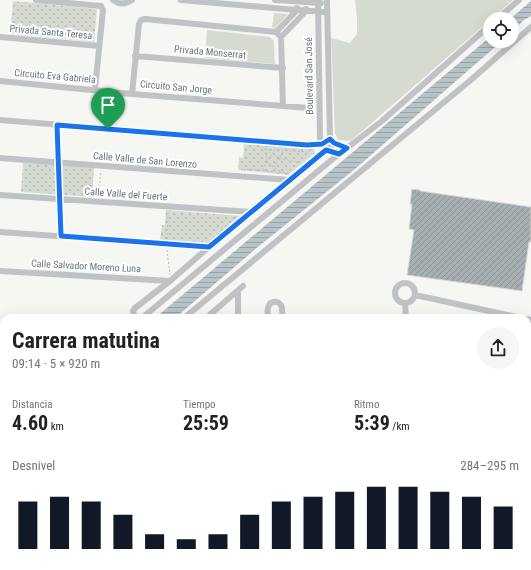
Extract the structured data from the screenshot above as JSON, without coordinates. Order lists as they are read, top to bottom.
{
  "streets": {
    "street": [
      "Privada Santa Teresa",
      "Privada Monserrat",
      "Circuito Eva Gabriela",
      "Boulevard San José",
      "Circuito San Jorge",
      "Calle Valle de San Lorenzo",
      "Calle Valle del Fuerte",
      "Calle Salvador Moreno Luna"
    ]
  },
  "crossings": [
    ["Privada Monserrat", "Circuito San Jorge"],
    ["Circuito Eva Gabriela", "Circuito San Jorge"]
  ],
  "page": {
    "heading": ["Carrera matutina", "09:14 · 5 × 920 m"],
    "stats": [
      ["Distancia", "4.60 km"],
      ["Tiempo", "25:59"],
      ["Ritmo", "5:39 /km"]
    ],
    "chart": ["Desnivel", "284–295 m"]
  }
}
